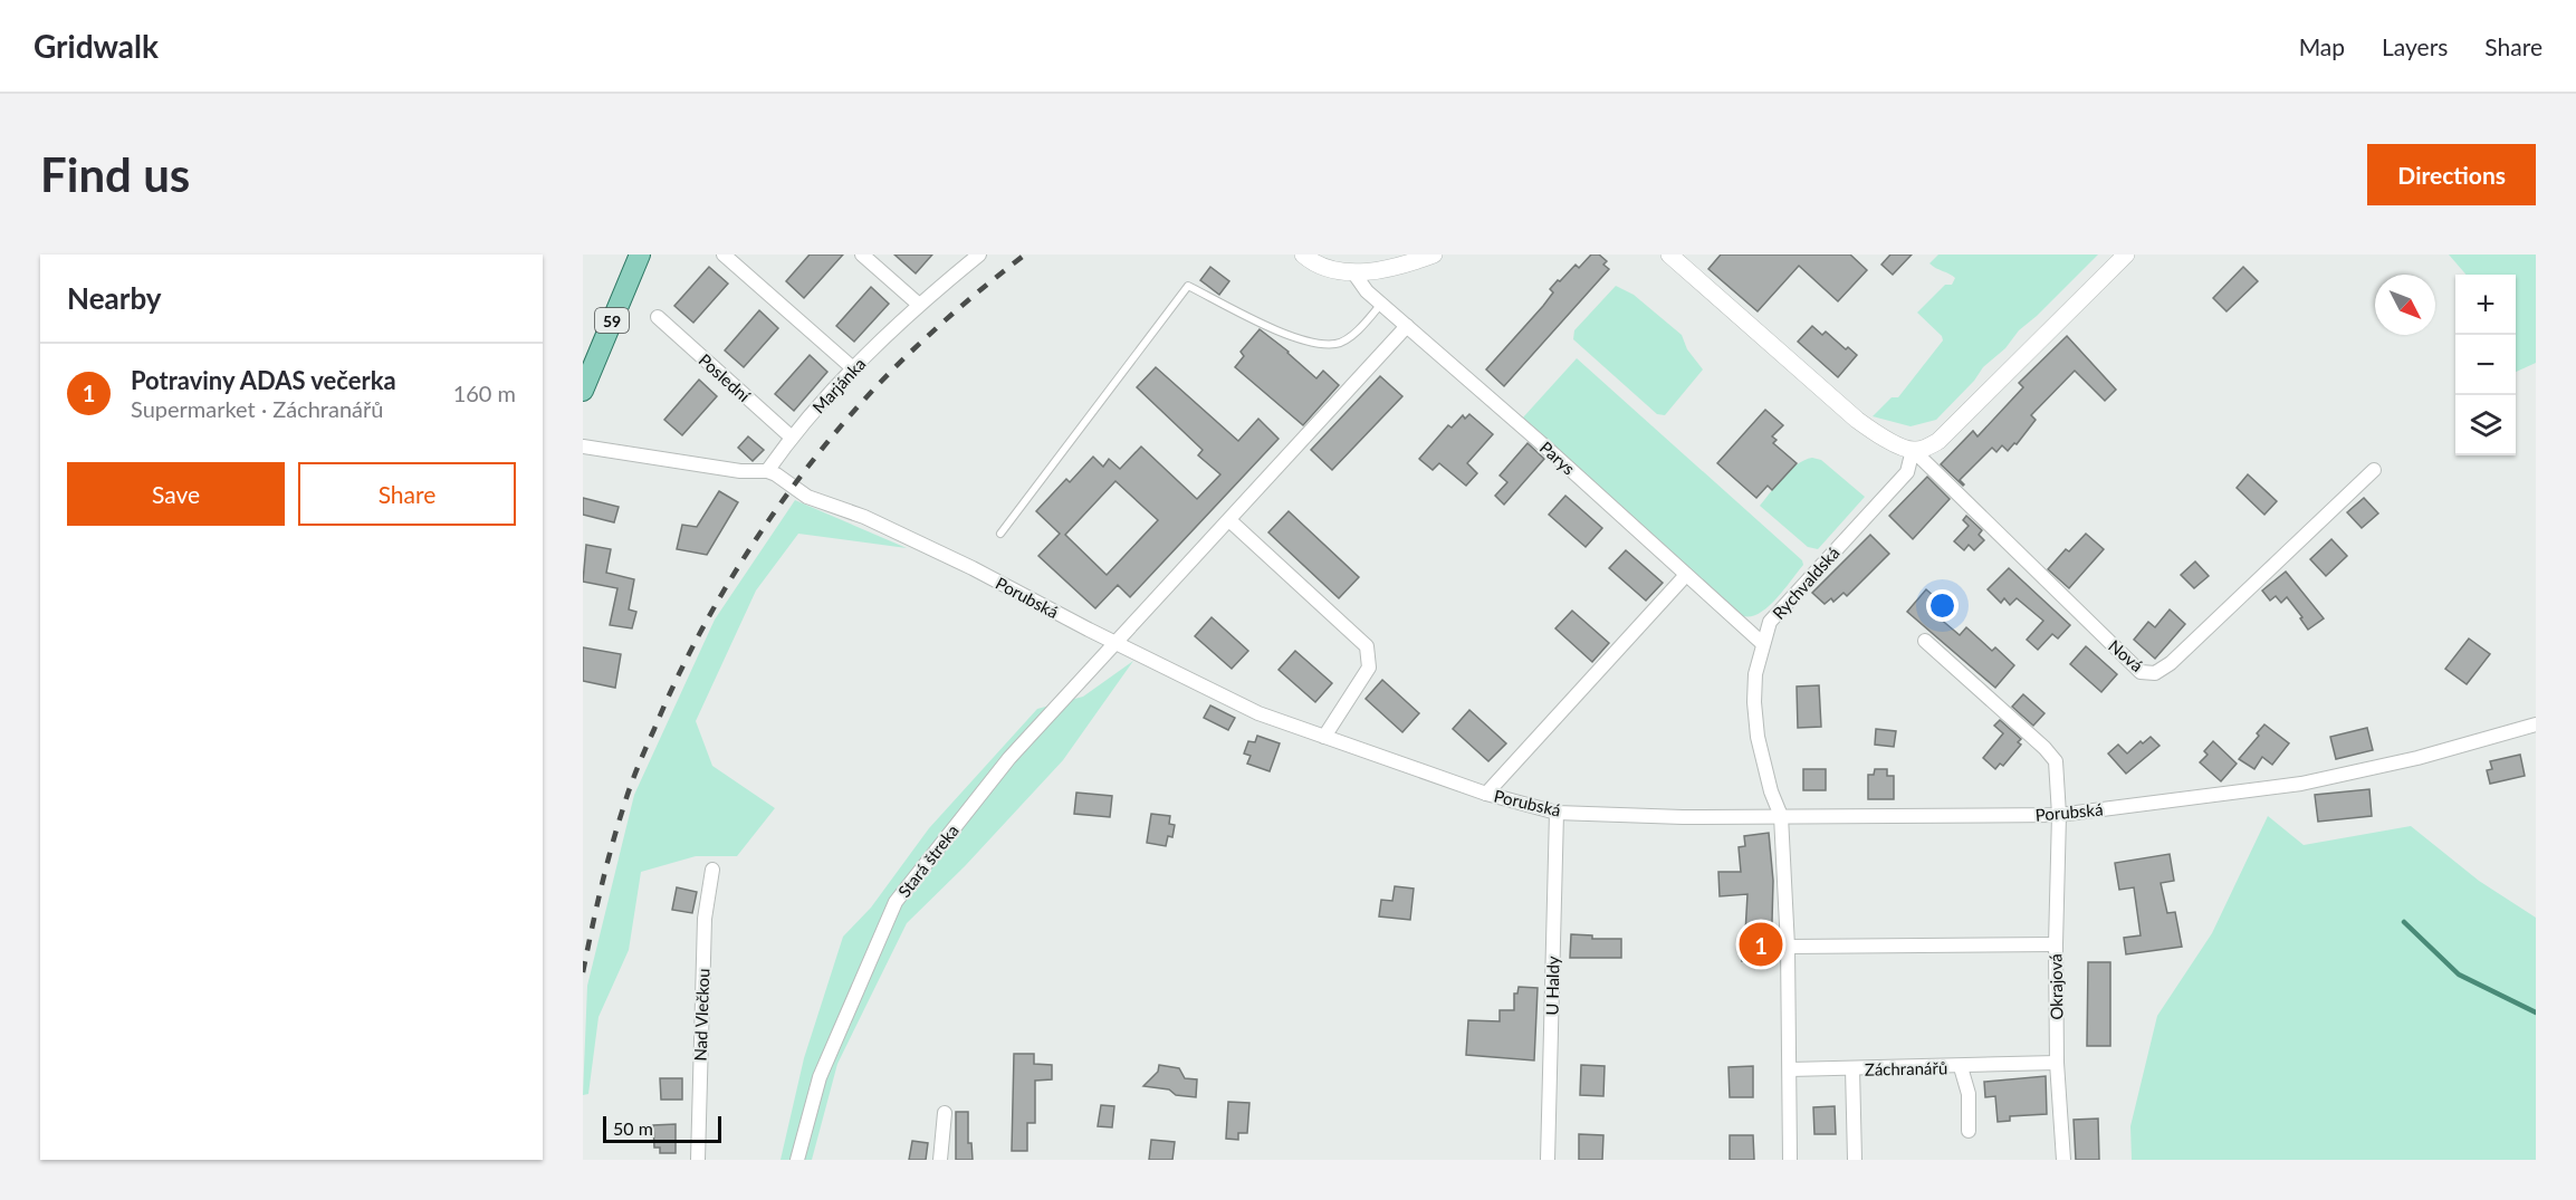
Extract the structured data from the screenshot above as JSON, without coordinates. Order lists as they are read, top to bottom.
{
  "streets": {
    "main road": ["59"],
    "street": [
      "Poslední",
      "Marjánka",
      "Parys",
      "Rychvaldská",
      "Porubská",
      "Nová",
      "Stará štreka",
      "U Haldy",
      "Okrajová",
      "Nad Vlečkou",
      "Záchranářů"
    ]
  },
  "crossings": [
    ["Poslední", "Marjánka"],
    ["Marjánka", "Porubská"],
    ["Parys", "Rychvaldská"],
    ["Parys", "Stará štreka"],
    ["Rychvaldská", "Porubská"],
    ["Rychvaldská", "Nová"],
    ["Porubská", "Stará štreka"],
    ["Porubská", "U Haldy"],
    ["Porubská", "Okrajová"],
    ["Okrajová", "Záchranářů"]
  ],
  "scale_bar": "50 m",
  "north": "bottom right",
  "page": {
    "header": "Gridwalk",
    "nav": ["Map", "Layers", "Share"],
    "buttons": [
      "Directions",
      ["Save", "Share"]
    ],
    "title": "Find us",
    "heading": "Nearby",
    "map_buttons": ["+", "−"],
    "list": [
      {
        "mark": "1",
        "name": "Potraviny ADAS večerka",
        "note": "Supermarket · Záchranářů",
        "value": "160 m"
      }
    ],
    "pins": "1",
    "scale": "50 m"
  }
}
